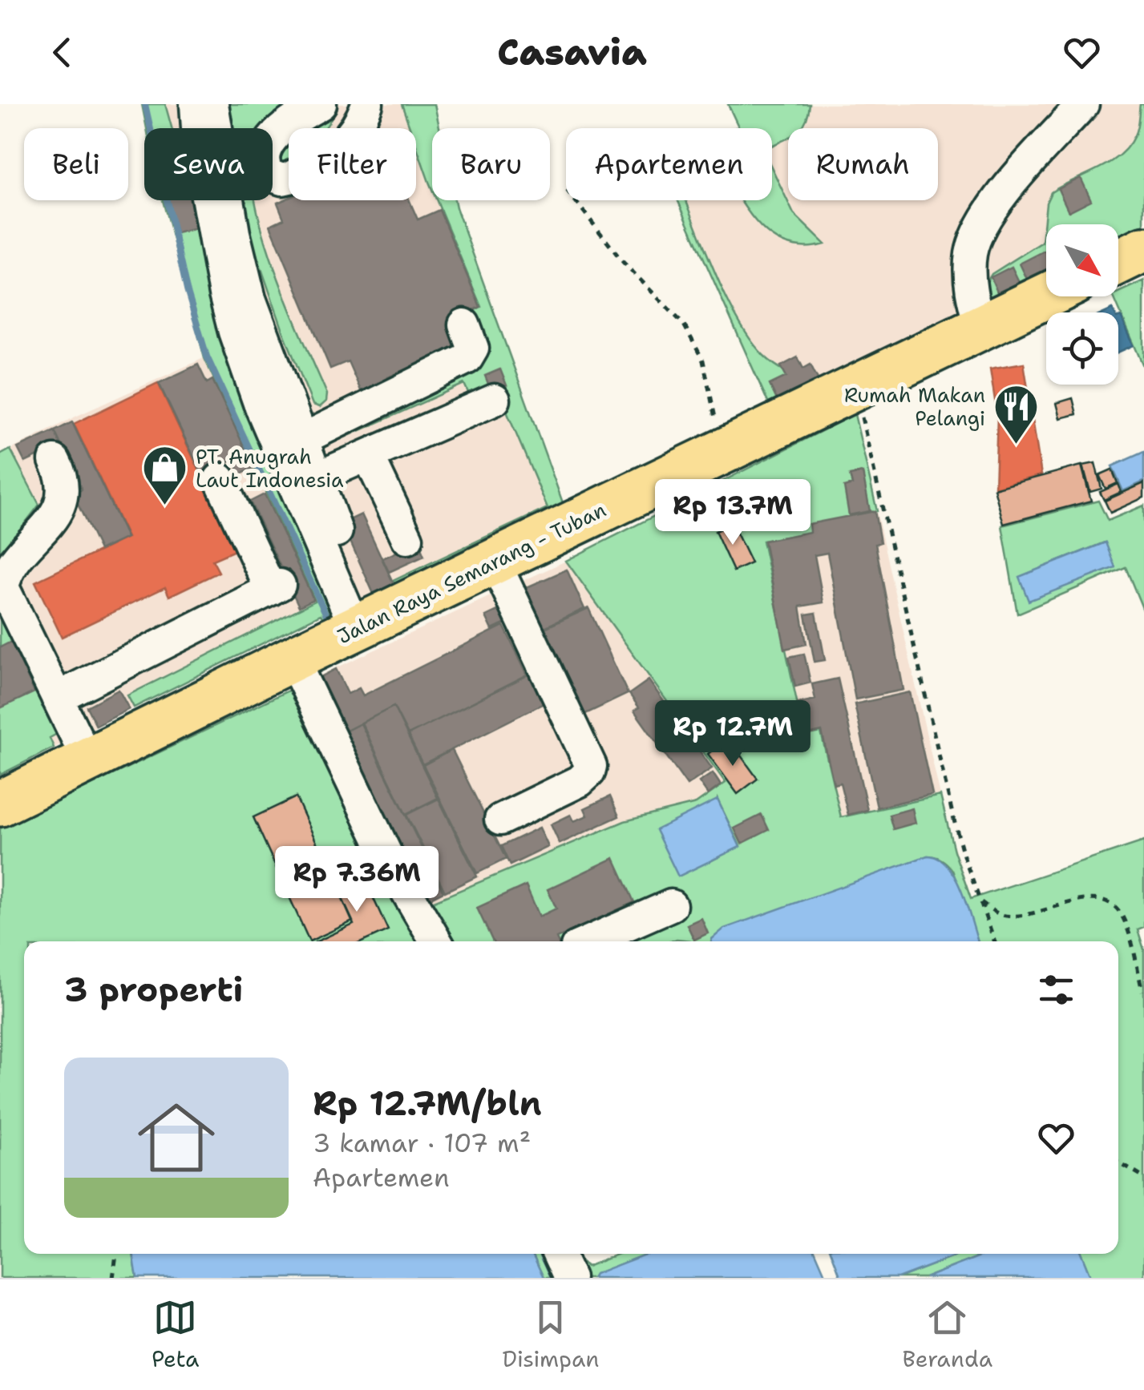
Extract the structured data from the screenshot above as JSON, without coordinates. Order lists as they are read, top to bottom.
{
  "streets": {
    "highway": ["Jalan Raya Semarang - Tuban"]
  },
  "places": {
    "restaurant": ["Rumah Makan Pelangi"],
    "shop": ["PT. Anugrah Laut Indonesia"]
  },
  "north": "bottom right",
  "page": {
    "header": "Casavia",
    "chip": [
      "Beli",
      "Sewa",
      "Filter",
      "Baru",
      "Apartemen",
      "Rumah"
    ],
    "price": ["Rp 13.7M", "Rp 12.7M", "Rp 7.36M"],
    "heading": "3 properti",
    "list": [
      {
        "name": "Rp 12.7M/bln",
        "note": "3 kamar · 107 m² · Apartemen"
      }
    ],
    "tabs": ["Peta", "Disimpan", "Beranda"]
  }
}
